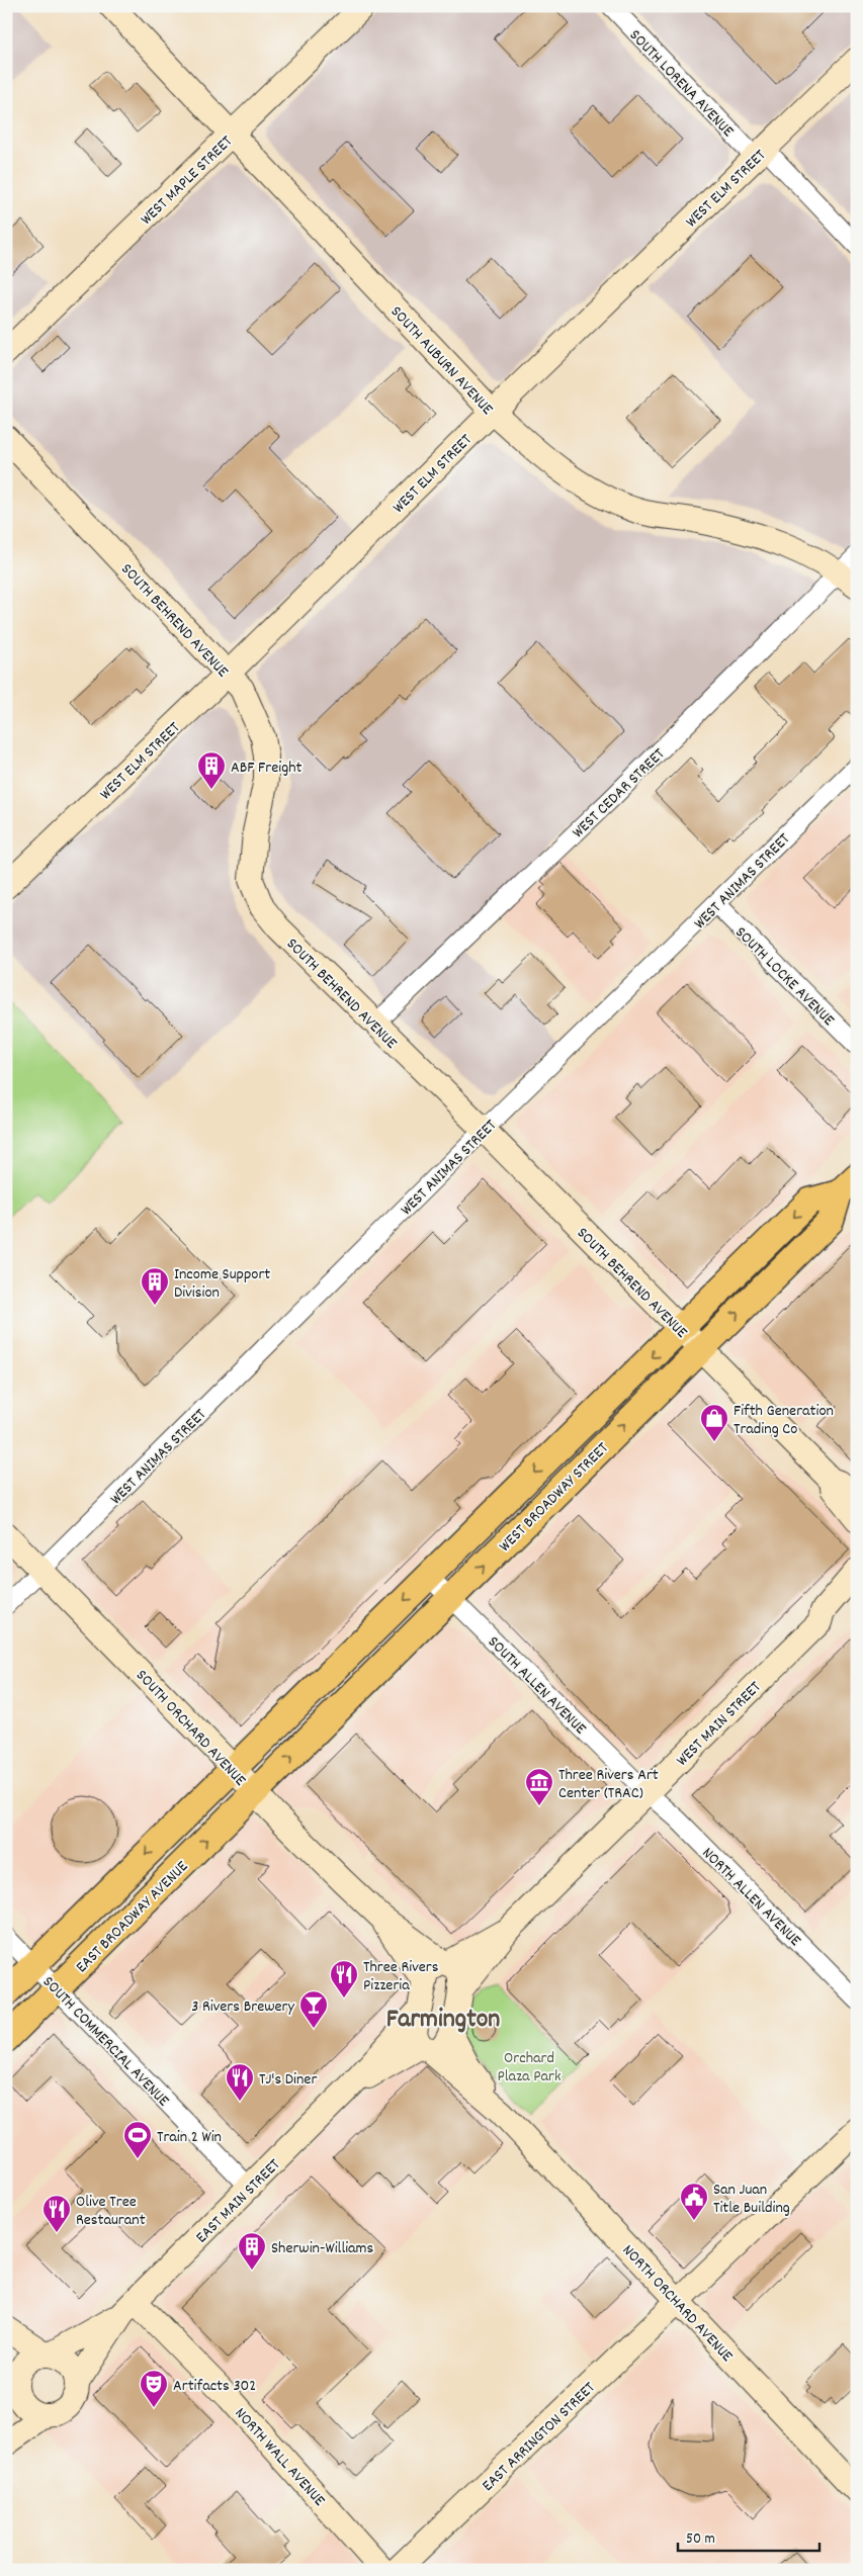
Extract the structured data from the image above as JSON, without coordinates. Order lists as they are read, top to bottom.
{
  "streets": {
    "main road": ["WEST BROADWAY STREET", "EAST BROADWAY AVENUE"],
    "street": [
      "SOUTH LORENA AVENUE",
      "WEST MAPLE STREET",
      "WEST ELM STREET",
      "SOUTH AUBURN AVENUE",
      "SOUTH BEHREND AVENUE",
      "WEST CEDAR STREET",
      "WEST ANIMAS STREET",
      "SOUTH LOCKE AVENUE",
      "SOUTH ALLEN AVENUE",
      "WEST MAIN STREET",
      "SOUTH ORCHARD AVENUE",
      "NORTH ALLEN AVENUE",
      "SOUTH COMMERCIAL AVENUE",
      "EAST MAIN STREET",
      "NORTH ORCHARD AVENUE",
      "EAST ARRINGTON STREET",
      "NORTH WALL AVENUE"
    ]
  },
  "crossings": [
    ["SOUTH LORENA AVENUE", "WEST ELM STREET"],
    ["WEST MAPLE STREET", "SOUTH AUBURN AVENUE"],
    ["WEST ELM STREET", "SOUTH AUBURN AVENUE"],
    ["WEST ELM STREET", "SOUTH BEHREND AVENUE"],
    ["SOUTH AUBURN AVENUE", "WEST CEDAR STREET"],
    ["SOUTH BEHREND AVENUE", "WEST CEDAR STREET"],
    ["SOUTH BEHREND AVENUE", "WEST ANIMAS STREET"],
    ["SOUTH BEHREND AVENUE", "WEST BROADWAY STREET"],
    ["WEST ANIMAS STREET", "SOUTH LOCKE AVENUE"],
    ["WEST ANIMAS STREET", "SOUTH ORCHARD AVENUE"],
    ["WEST BROADWAY STREET", "SOUTH ALLEN AVENUE"],
    ["WEST BROADWAY STREET", "SOUTH ORCHARD AVENUE"],
    ["WEST BROADWAY STREET", "EAST BROADWAY AVENUE"],
    ["SOUTH ALLEN AVENUE", "WEST MAIN STREET"],
    ["SOUTH ALLEN AVENUE", "NORTH ALLEN AVENUE"],
    ["WEST MAIN STREET", "SOUTH ORCHARD AVENUE"],
    ["WEST MAIN STREET", "NORTH ALLEN AVENUE"],
    ["SOUTH ORCHARD AVENUE", "EAST BROADWAY AVENUE"],
    ["EAST BROADWAY AVENUE", "SOUTH COMMERCIAL AVENUE"],
    ["SOUTH COMMERCIAL AVENUE", "EAST MAIN STREET"],
    ["EAST MAIN STREET", "NORTH ORCHARD AVENUE"],
    ["EAST MAIN STREET", "NORTH WALL AVENUE"],
    ["NORTH ORCHARD AVENUE", "EAST ARRINGTON STREET"]
  ],
  "districts": ["Farmington"],
  "parks": ["Orchard Plaza Park"],
  "places": {
    "building": ["ABF Freight", "Income Support Division", "Sherwin-Williams"],
    "shop": ["Fifth Generation Trading Co"],
    "museum": ["Three Rivers Art Center (TRAC)"],
    "restaurant": ["Three Rivers Pizzeria", "TJ's Diner", "Olive Tree Restaurant"],
    "bar": ["3 Rivers Brewery"],
    "sports": ["Train 2 Win"],
    "public building": ["San Juan Title Building"],
    "theatre": ["Artifacts 302"]
  },
  "scale_bar": "50 m"
}
